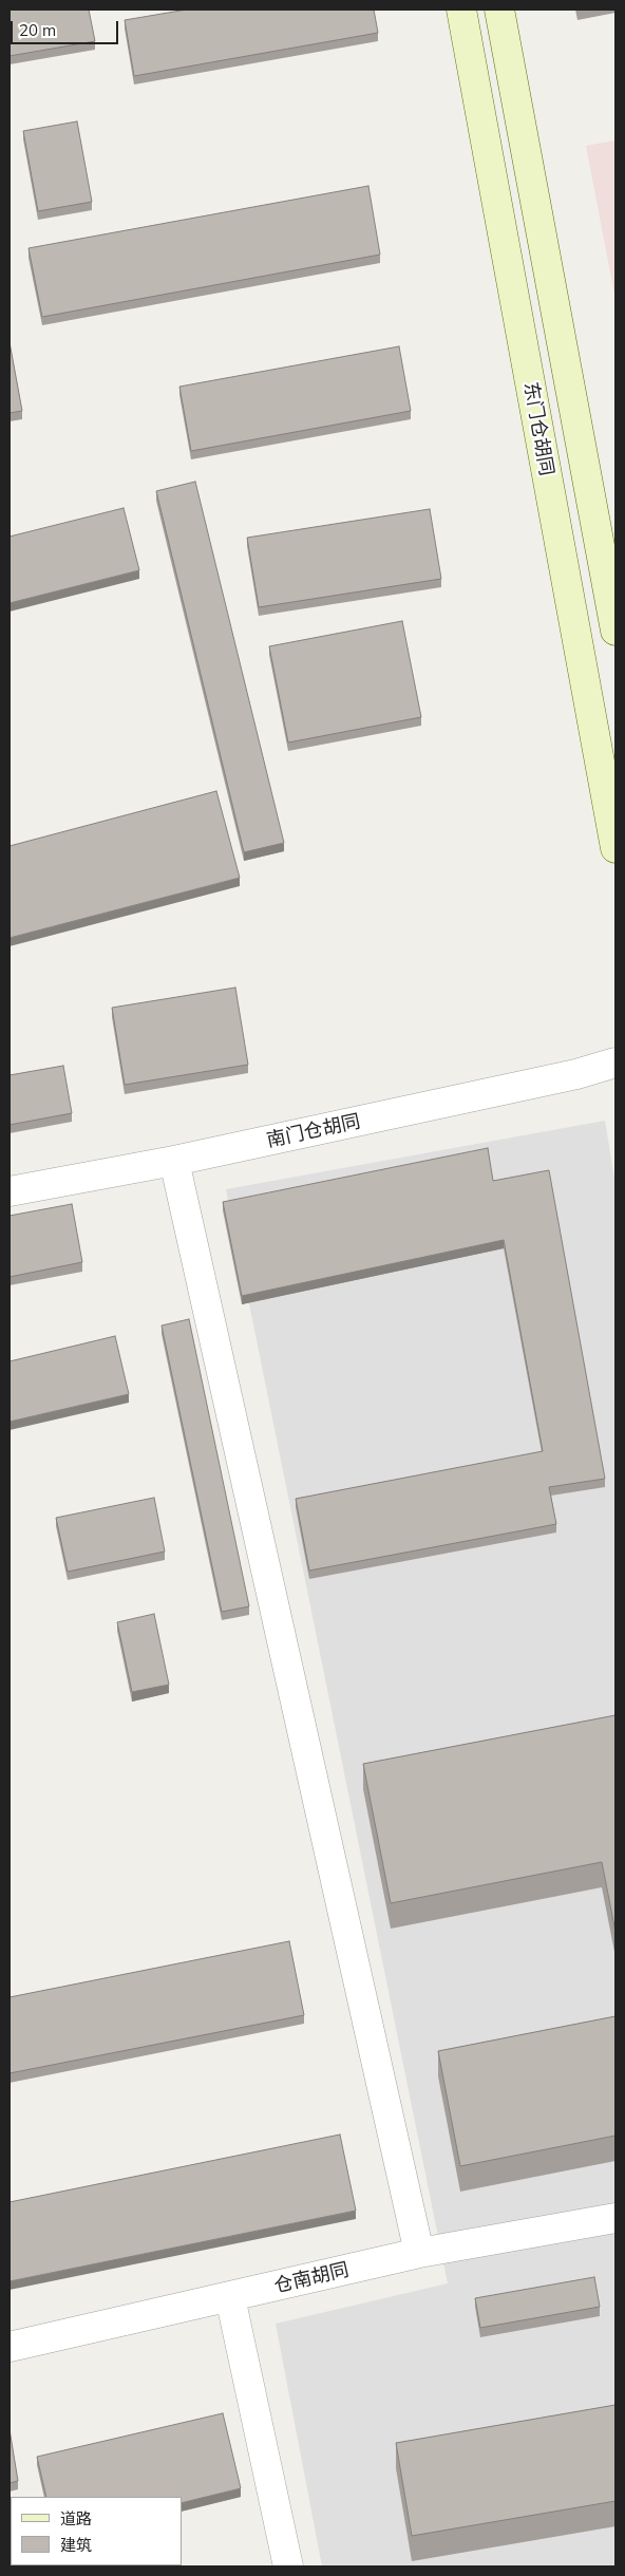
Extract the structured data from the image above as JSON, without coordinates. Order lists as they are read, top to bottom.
{
  "streets": {
    "street": ["东门仓胡同", "南门仓胡同", "仓南胡同"]
  },
  "legend": ["道路", "建筑"],
  "scale_bar": "20 m"
}
